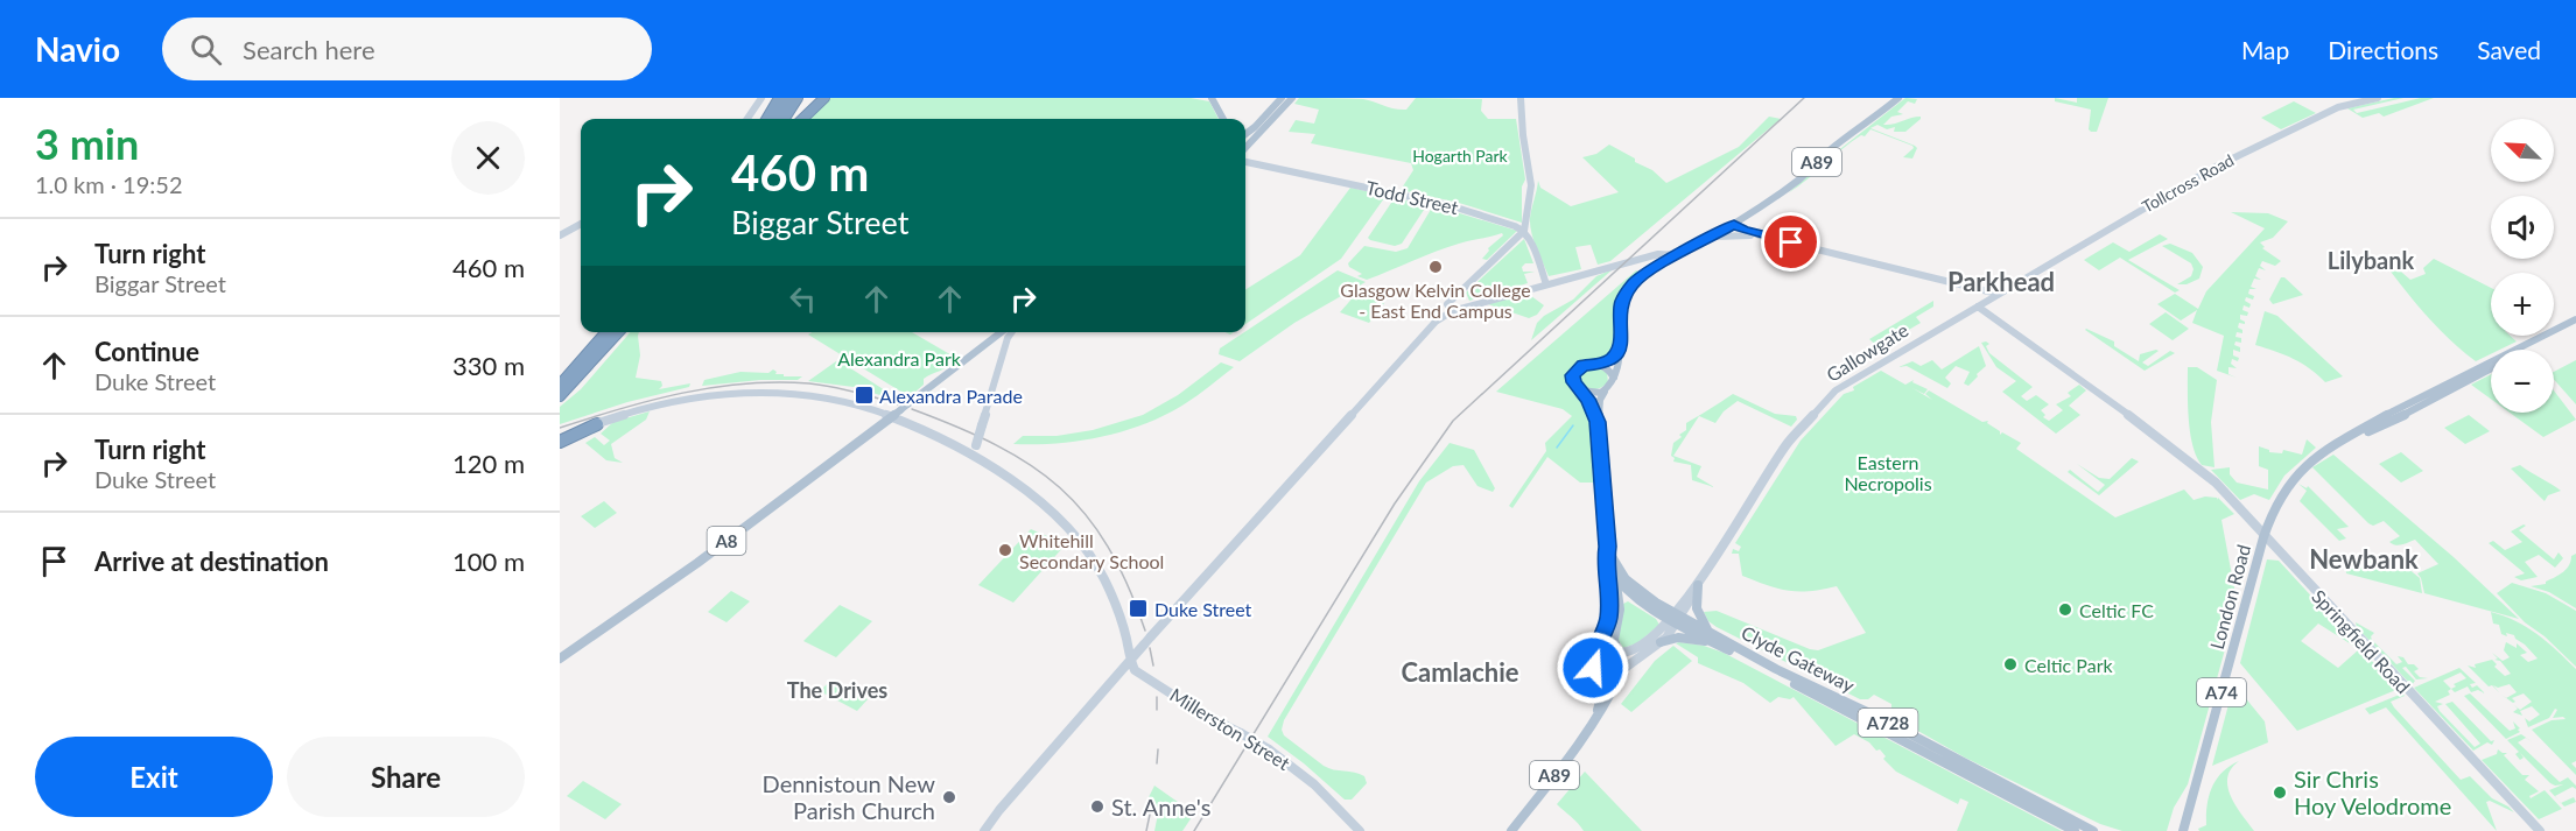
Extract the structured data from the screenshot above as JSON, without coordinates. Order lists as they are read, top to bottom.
{
  "streets": {
    "main road": [
      "A89",
      "Gallowgate",
      "A8",
      "London Road",
      "Clyde Gateway",
      "A74",
      "A728"
    ],
    "street": [
      "Tollcross Road",
      "Todd Street",
      "Springfield Road",
      "Millerston Street"
    ]
  },
  "crossings": [
    ["Tollcross Road", "Gallowgate"],
    ["Gallowgate", "Springfield Road"],
    ["Gallowgate", "Clyde Gateway"],
    ["London Road", "Springfield Road"]
  ],
  "districts": [
    "Lilybank",
    "Parkhead",
    "Newbank",
    "Camlachie",
    "The Drives"
  ],
  "parks": ["Hogarth Park", "Alexandra Park", "Eastern Necropolis"],
  "places": {
    "other": [
      "Glasgow Kelvin College - East End Campus",
      "Whitehill Secondary School",
      "Celtic FC",
      "Celtic Park",
      "Sir Chris Hoy Velodrome",
      "Dennistoun New Parish Church",
      "St. Anne's"
    ],
    "transit": ["Alexandra Parade", "Duke Street"]
  },
  "north": "top left",
  "page": {
    "header": "Navio",
    "search": "Search here",
    "nav": ["Map", "Directions", "Saved"],
    "heading": ["3 min", "1.0 km · 19:52"],
    "map_buttons": ["+", "−"],
    "turn": ["460 m", "Biggar Street"],
    "list": [
      {
        "name": "Turn right",
        "note": "Biggar Street",
        "value": "460 m"
      },
      {
        "name": "Continue",
        "note": "Duke Street",
        "value": "330 m"
      },
      {
        "name": "Turn right",
        "note": "Duke Street",
        "value": "120 m"
      },
      {
        "name": "Arrive at destination",
        "value": "100 m"
      }
    ],
    "buttons": ["Exit", "Share"]
  }
}
